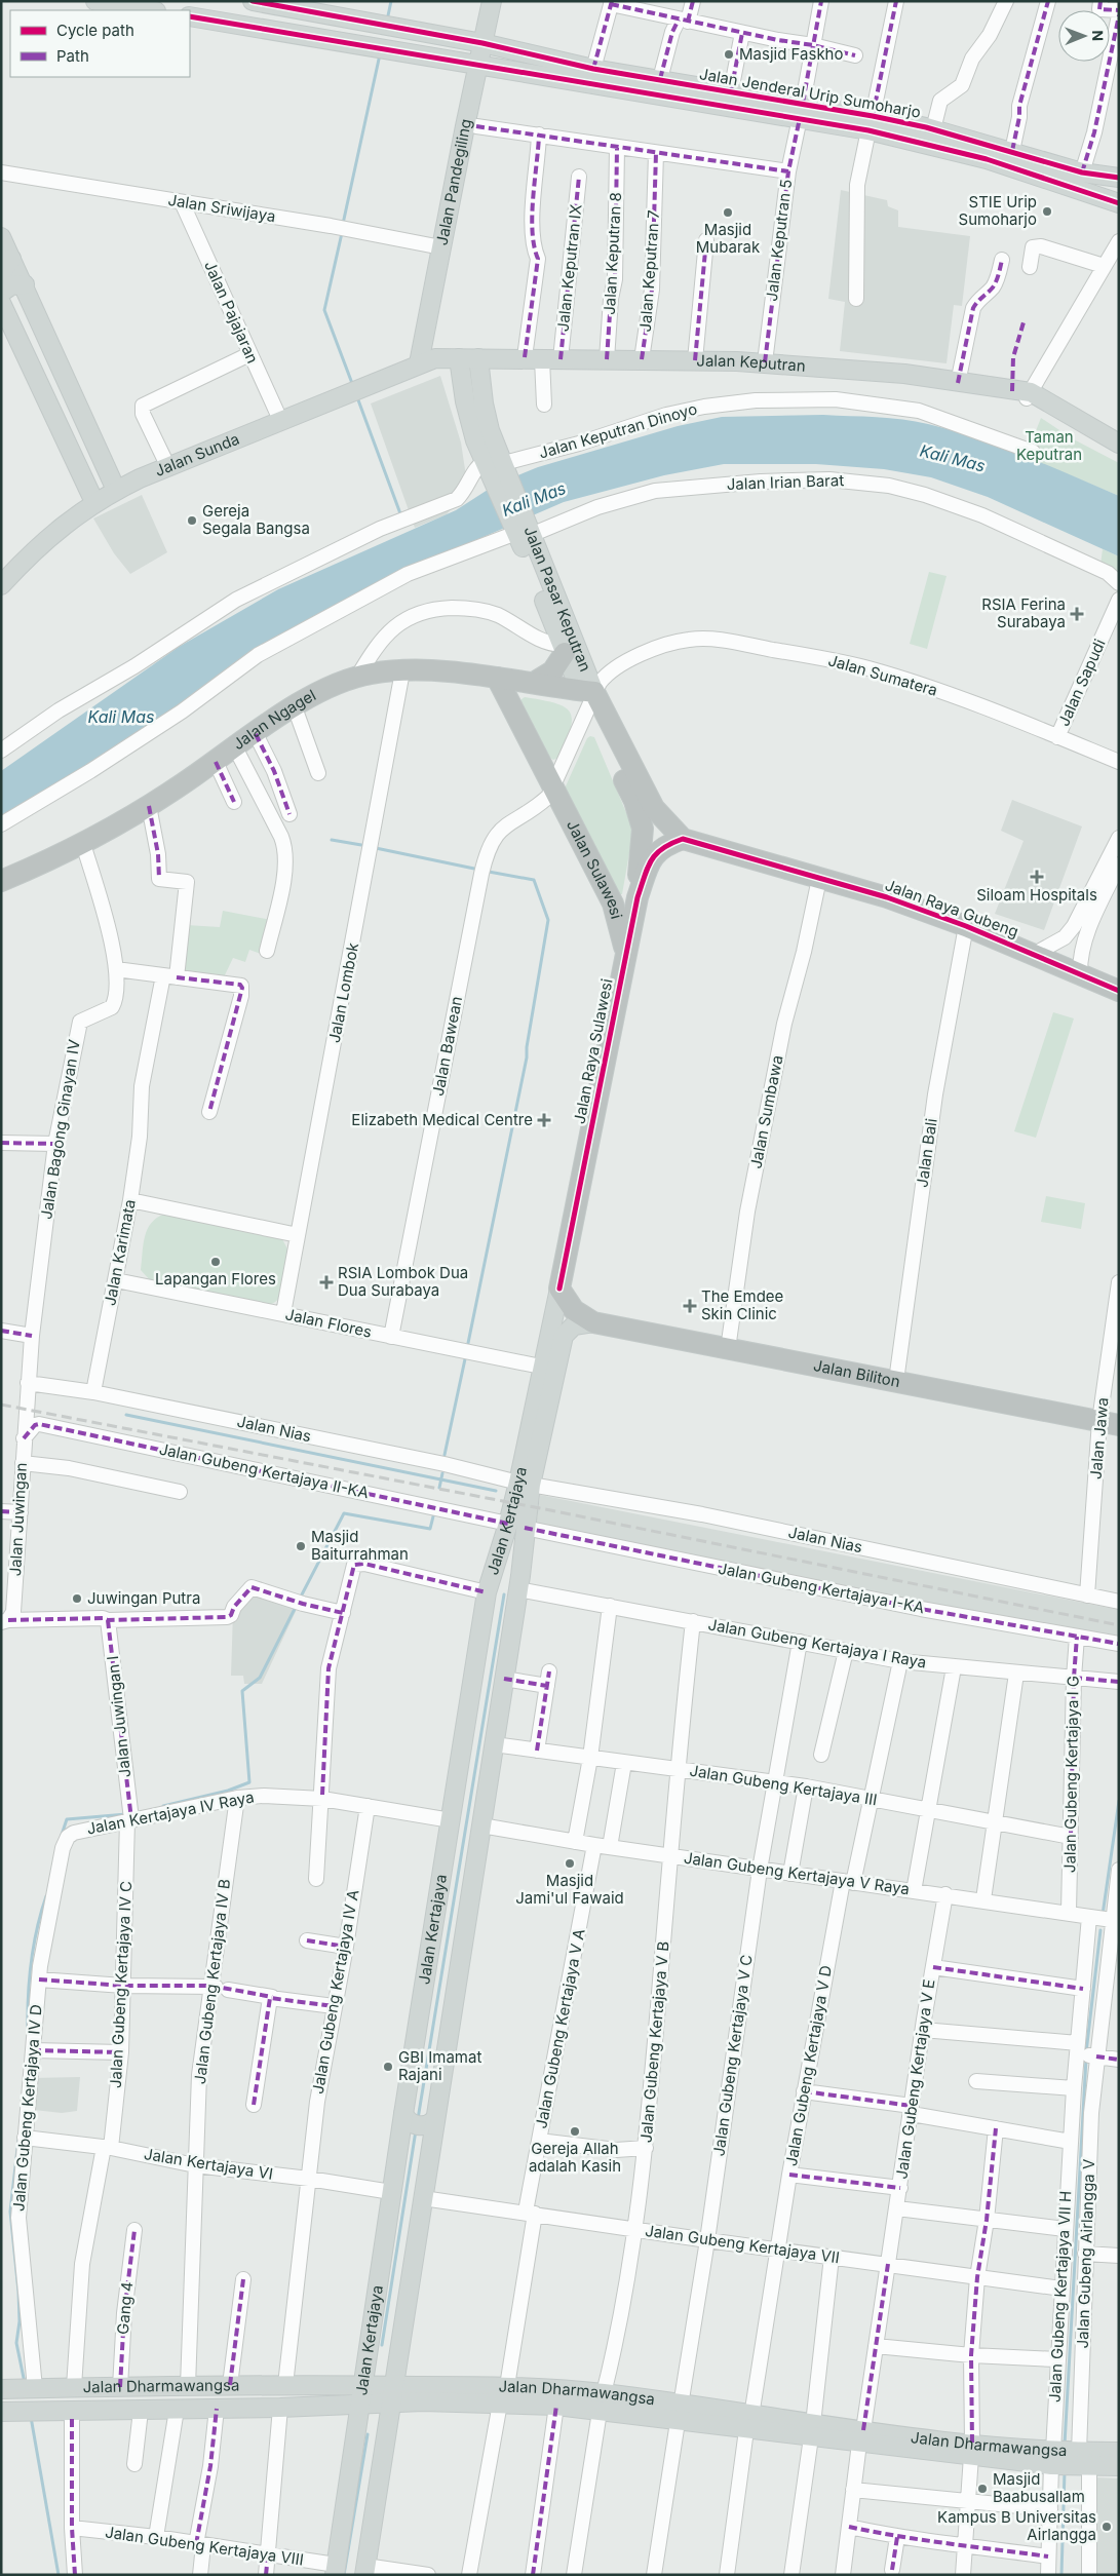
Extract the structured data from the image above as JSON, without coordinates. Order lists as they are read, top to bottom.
{
  "streets": {
    "highway": [
      "Jalan Pasar Keputran",
      "Jalan Ngagel",
      "Jalan Sulawesi",
      "Jalan Raya Gubeng",
      "Jalan Raya Sulawesi",
      "Jalan Biliton"
    ],
    "main road": [
      "Jalan Jenderal Urip Sumoharjo",
      "Jalan Pandegiling",
      "Jalan Keputran",
      "Jalan Sunda",
      "Jalan Kertajaya",
      "Jalan Dharmawangsa"
    ],
    "street": [
      "Jalan Sriwijaya",
      "Jalan Keputran 5",
      "Jalan Keputran 8",
      "Jalan Keputran IX",
      "Jalan Keputran 7",
      "Jalan Pajajaran",
      "Jalan Keputran Dinoyo",
      "Jalan Irian Barat",
      "Jalan Sumatera",
      "Jalan Sapudi",
      "Jalan Lombok",
      "Jalan Bawean",
      "Jalan Sumbawa",
      "Jalan Bagong Ginayan IV",
      "Jalan Bali",
      "Jalan Karimata",
      "Jalan Flores",
      "Jalan Nias",
      "Jalan Jawa",
      "Jalan Gubeng Kertajaya II-KA",
      "Jalan Juwingan",
      "Jalan Gubeng Kertajaya I-KA",
      "Jalan Gubeng Kertajaya I Raya",
      "Jalan Juwingan I",
      "Jalan Gubeng Kertajaya I G",
      "Jalan Gubeng Kertajaya III",
      "Jalan Kertajaya IV Raya",
      "Jalan Gubeng Kertajaya V Raya",
      "Jalan Gubeng Kertajaya IV B",
      "Jalan Gubeng Kertajaya IV C",
      "Jalan Gubeng Kertajaya IV A",
      "Jalan Gubeng Kertajaya V A",
      "Jalan Gubeng Kertajaya V B",
      "Jalan Gubeng Kertajaya V C",
      "Jalan Gubeng Kertajaya V D",
      "Jalan Gubeng Kertajaya V E",
      "Jalan Gubeng Kertajaya IV D",
      "Jalan Kertajaya VI",
      "Jalan Gubeng Kertajaya VII",
      "Jalan Gubeng Airlangga V",
      "Jalan Gubeng Kertajaya VII H",
      "Gang 4",
      "Jalan Gubeng Kertajaya VIII"
    ]
  },
  "crossings": [
    ["Jalan Jenderal Urip Sumoharjo", "Jalan Pandegiling"],
    ["Jalan Jenderal Urip Sumoharjo", "Jalan Keputran 5"],
    ["Jalan Pandegiling", "Jalan Sriwijaya"],
    ["Jalan Pandegiling", "Jalan Keputran"],
    ["Jalan Pandegiling", "Jalan Sunda"],
    ["Jalan Sriwijaya", "Jalan Pajajaran"],
    ["Jalan Keputran 5", "Jalan Keputran"],
    ["Jalan Keputran 8", "Jalan Keputran"],
    ["Jalan Keputran IX", "Jalan Keputran"],
    ["Jalan Keputran 7", "Jalan Keputran"],
    ["Jalan Pajajaran", "Jalan Sunda"],
    ["Jalan Keputran", "Jalan Sunda"],
    ["Jalan Keputran", "Jalan Pasar Keputran"],
    ["Jalan Keputran Dinoyo", "Jalan Pasar Keputran"],
    ["Jalan Irian Barat", "Jalan Pasar Keputran"],
    ["Jalan Pasar Keputran", "Jalan Sumatera"],
    ["Jalan Pasar Keputran", "Jalan Ngagel"],
    ["Jalan Pasar Keputran", "Jalan Raya Gubeng"],
    ["Jalan Pasar Keputran", "Jalan Raya Sulawesi"],
    ["Jalan Sumatera", "Jalan Sapudi"],
    ["Jalan Sumatera", "Jalan Ngagel"],
    ["Jalan Ngagel", "Jalan Sulawesi"],
    ["Jalan Ngagel", "Jalan Lombok"],
    ["Jalan Ngagel", "Jalan Bagong Ginayan IV"],
    ["Jalan Ngagel", "Jalan Karimata"],
    ["Jalan Sulawesi", "Jalan Bawean"],
    ["Jalan Sulawesi", "Jalan Raya Sulawesi"],
    ["Jalan Raya Gubeng", "Jalan Raya Sulawesi"],
    ["Jalan Raya Gubeng", "Jalan Sumbawa"],
    ["Jalan Raya Gubeng", "Jalan Bali"],
    ["Jalan Lombok", "Jalan Flores"],
    ["Jalan Bawean", "Jalan Flores"],
    ["Jalan Raya Sulawesi", "Jalan Kertajaya"],
    ["Jalan Sumbawa", "Jalan Biliton"],
    ["Jalan Bagong Ginayan IV", "Jalan Nias"],
    ["Jalan Bagong Ginayan IV", "Jalan Juwingan"],
    ["Jalan Bali", "Jalan Biliton"],
    ["Jalan Karimata", "Jalan Flores"],
    ["Jalan Karimata", "Jalan Nias"],
    ["Jalan Flores", "Jalan Kertajaya"],
    ["Jalan Biliton", "Jalan Jawa"],
    ["Jalan Biliton", "Jalan Kertajaya"],
    ["Jalan Nias", "Jalan Jawa"],
    ["Jalan Nias", "Jalan Kertajaya"],
    ["Jalan Gubeng Kertajaya II-KA", "Jalan Juwingan"],
    ["Jalan Gubeng Kertajaya II-KA", "Jalan Kertajaya"],
    ["Jalan Gubeng Kertajaya II-KA", "Jalan Gubeng Kertajaya I-KA"],
    ["Jalan Kertajaya", "Jalan Gubeng Kertajaya I-KA"],
    ["Jalan Kertajaya", "Jalan Gubeng Kertajaya I Raya"],
    ["Jalan Kertajaya", "Jalan Gubeng Kertajaya III"],
    ["Jalan Kertajaya", "Jalan Kertajaya IV Raya"],
    ["Jalan Kertajaya", "Jalan Gubeng Kertajaya V Raya"],
    ["Jalan Kertajaya", "Jalan Kertajaya VI"],
    ["Jalan Kertajaya", "Jalan Gubeng Kertajaya VII"],
    ["Jalan Kertajaya", "Jalan Dharmawangsa"],
    ["Jalan Kertajaya", "Jalan Gubeng Kertajaya VIII"],
    ["Jalan Gubeng Kertajaya I-KA", "Jalan Gubeng Kertajaya I G"],
    ["Jalan Gubeng Kertajaya I Raya", "Jalan Gubeng Kertajaya I G"],
    ["Jalan Gubeng Kertajaya I Raya", "Jalan Gubeng Kertajaya V B"],
    ["Jalan Gubeng Kertajaya I Raya", "Jalan Gubeng Kertajaya V C"],
    ["Jalan Gubeng Kertajaya I Raya", "Jalan Gubeng Kertajaya V D"],
    ["Jalan Juwingan I", "Jalan Kertajaya IV Raya"],
    ["Jalan Juwingan I", "Jalan Gubeng Kertajaya IV C"],
    ["Jalan Gubeng Kertajaya I G", "Jalan Gubeng Kertajaya III"],
    ["Jalan Gubeng Kertajaya I G", "Jalan Gubeng Kertajaya V Raya"],
    ["Jalan Gubeng Kertajaya III", "Jalan Gubeng Kertajaya V B"],
    ["Jalan Gubeng Kertajaya III", "Jalan Gubeng Kertajaya V C"],
    ["Jalan Gubeng Kertajaya III", "Jalan Gubeng Kertajaya V D"],
    ["Jalan Kertajaya IV Raya", "Jalan Gubeng Kertajaya IV B"],
    ["Jalan Kertajaya IV Raya", "Jalan Gubeng Kertajaya IV C"],
    ["Jalan Kertajaya IV Raya", "Jalan Gubeng Kertajaya IV A"],
    ["Jalan Kertajaya IV Raya", "Jalan Gubeng Kertajaya IV D"],
    ["Jalan Gubeng Kertajaya V Raya", "Jalan Gubeng Kertajaya V A"],
    ["Jalan Gubeng Kertajaya V Raya", "Jalan Gubeng Kertajaya V B"],
    ["Jalan Gubeng Kertajaya V Raya", "Jalan Gubeng Kertajaya V C"],
    ["Jalan Gubeng Kertajaya V Raya", "Jalan Gubeng Kertajaya V D"],
    ["Jalan Gubeng Kertajaya V Raya", "Jalan Gubeng Kertajaya V E"],
    ["Jalan Gubeng Kertajaya IV B", "Jalan Kertajaya VI"],
    ["Jalan Gubeng Kertajaya IV B", "Jalan Dharmawangsa"],
    ["Jalan Gubeng Kertajaya IV C", "Jalan Kertajaya VI"],
    ["Jalan Gubeng Kertajaya IV C", "Jalan Dharmawangsa"],
    ["Jalan Gubeng Kertajaya IV A", "Jalan Kertajaya VI"],
    ["Jalan Gubeng Kertajaya IV A", "Jalan Dharmawangsa"],
    ["Jalan Gubeng Kertajaya V A", "Jalan Gubeng Kertajaya VII"],
    ["Jalan Gubeng Kertajaya V A", "Jalan Dharmawangsa"],
    ["Jalan Gubeng Kertajaya V B", "Jalan Gubeng Kertajaya VII"],
    ["Jalan Gubeng Kertajaya V B", "Jalan Dharmawangsa"],
    ["Jalan Gubeng Kertajaya V C", "Jalan Gubeng Kertajaya VII"],
    ["Jalan Gubeng Kertajaya V C", "Jalan Dharmawangsa"],
    ["Jalan Gubeng Kertajaya V D", "Jalan Gubeng Kertajaya VII"],
    ["Jalan Gubeng Kertajaya V D", "Jalan Dharmawangsa"],
    ["Jalan Gubeng Kertajaya V E", "Jalan Gubeng Kertajaya VII"],
    ["Jalan Gubeng Kertajaya V E", "Jalan Dharmawangsa"],
    ["Jalan Gubeng Kertajaya IV D", "Jalan Kertajaya VI"],
    ["Jalan Gubeng Kertajaya IV D", "Jalan Dharmawangsa"],
    ["Jalan Gubeng Kertajaya VII", "Jalan Gubeng Kertajaya VII H"],
    ["Jalan Gubeng Airlangga V", "Jalan Gubeng Kertajaya VII H"],
    ["Jalan Gubeng Airlangga V", "Jalan Dharmawangsa"],
    ["Jalan Gubeng Kertajaya VII H", "Jalan Dharmawangsa"],
    ["Gang 4", "Jalan Dharmawangsa"]
  ],
  "water": ["Kali Mas"],
  "parks": ["Taman Keputran"],
  "places": {
    "other": [
      "Masjid Faskho",
      "STIE Urip Sumoharjo",
      "Masjid Mubarak",
      "Gereja Segala Bangsa",
      "Lapangan Flores",
      "Masjid Baiturrahman",
      "Juwingan Putra",
      "Masjid Jami'ul Fawaid",
      "GBI Imamat Rajani",
      "Gereja Allah adalah Kasih",
      "Masjid Baabusallam",
      "Kampus B Universitas Airlangga"
    ],
    "health": [
      "RSIA Ferina Surabaya",
      "Siloam Hospitals",
      "Elizabeth Medical Centre",
      "RSIA Lombok Dua Dua Surabaya",
      "The Emdee Skin Clinic"
    ]
  },
  "legend": ["Cycle path", "Path"],
  "north": "right"
}
